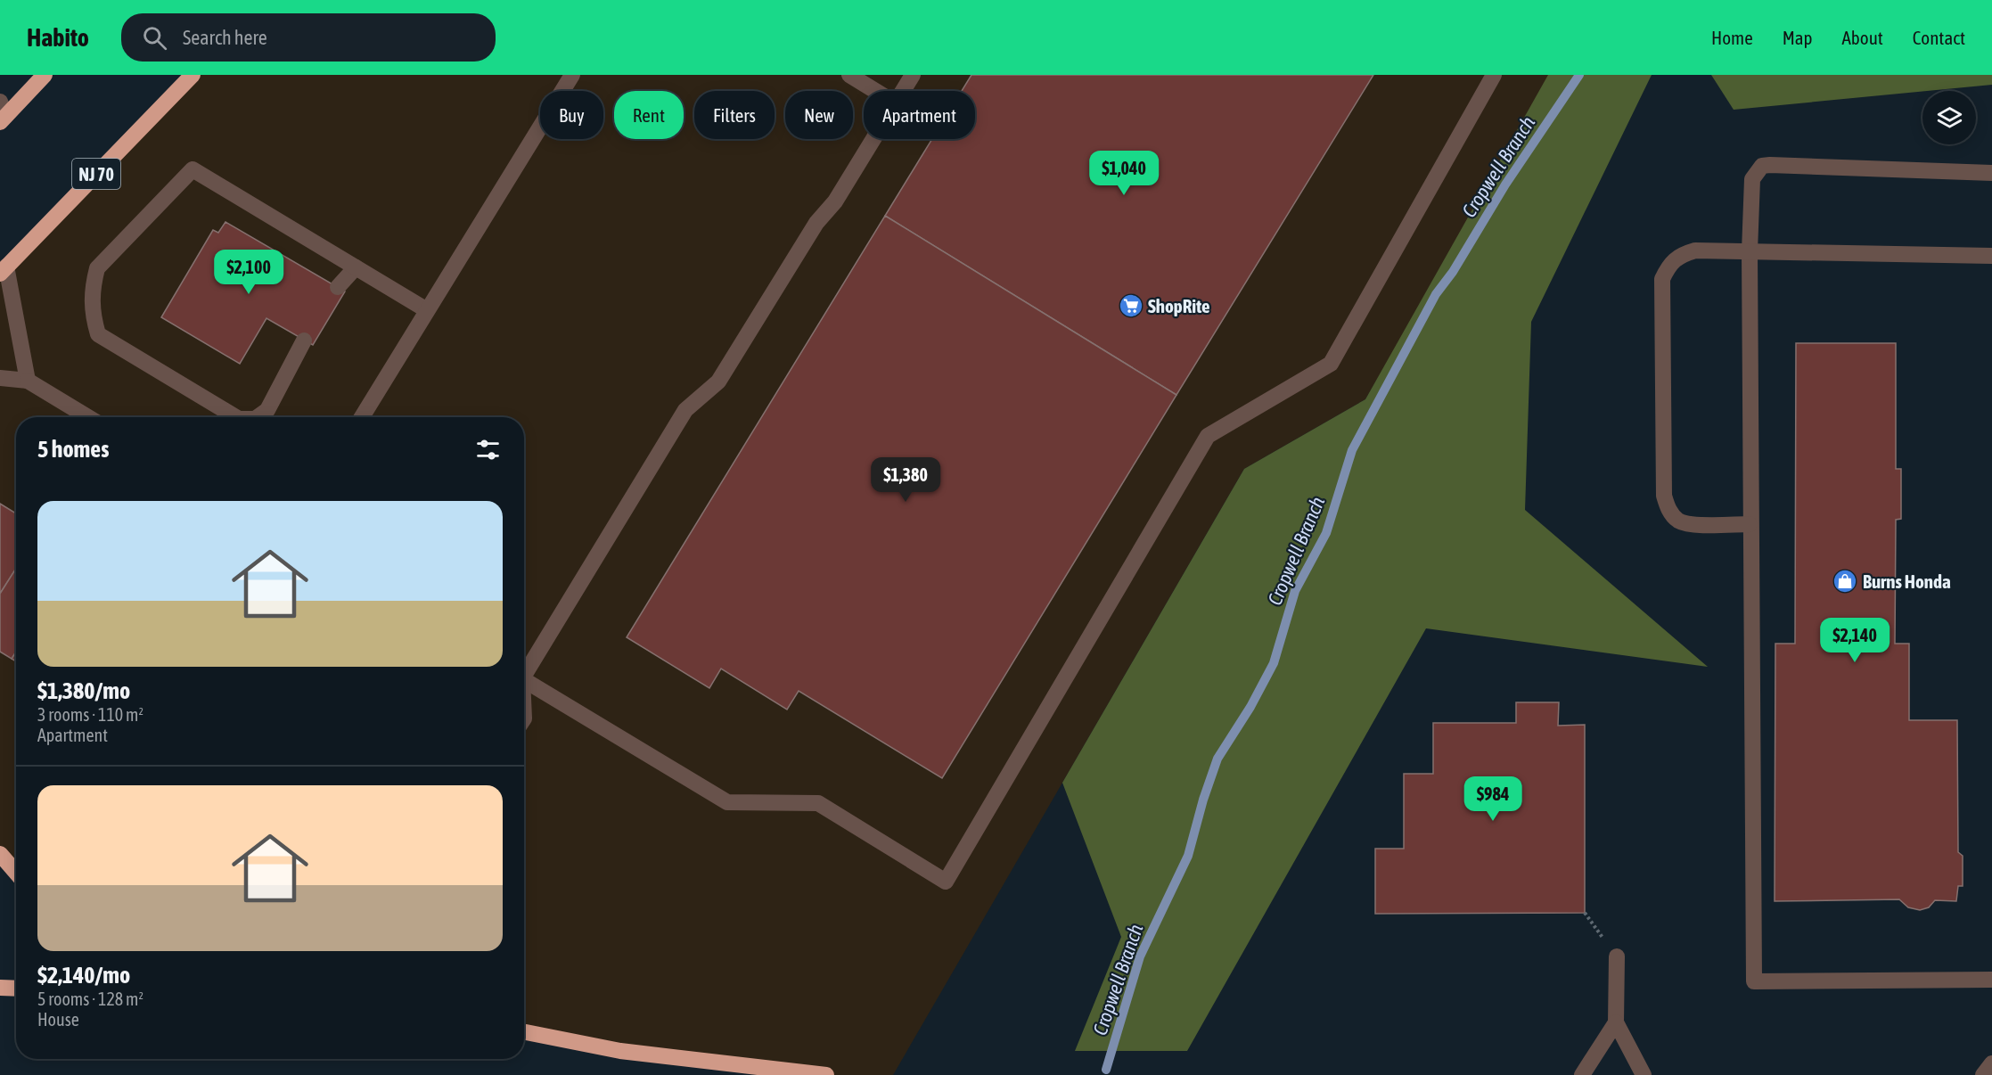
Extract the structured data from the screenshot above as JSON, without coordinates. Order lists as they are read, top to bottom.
{
  "streets": {
    "highway": ["NJ 70"]
  },
  "water": ["Cropwell Branch"],
  "places": {
    "supermarket": ["ShopRite"],
    "shop": ["Burns Honda"]
  },
  "page": {
    "header": "Habito",
    "search": "Search here",
    "nav": [
      "Home",
      "Map",
      "About",
      "Contact"
    ],
    "chip": [
      "Buy",
      "Rent",
      "Filters",
      "New",
      "Apartment"
    ],
    "price": [
      "$1,040",
      "$2,100",
      "$1,380",
      "$2,140",
      "$984"
    ],
    "heading": "5 homes",
    "list": [
      {
        "name": "$1,380/mo",
        "note": "3 rooms · 110 m² · Apartment"
      },
      {
        "name": "$2,140/mo",
        "note": "5 rooms · 128 m² · House"
      }
    ]
  }
}
